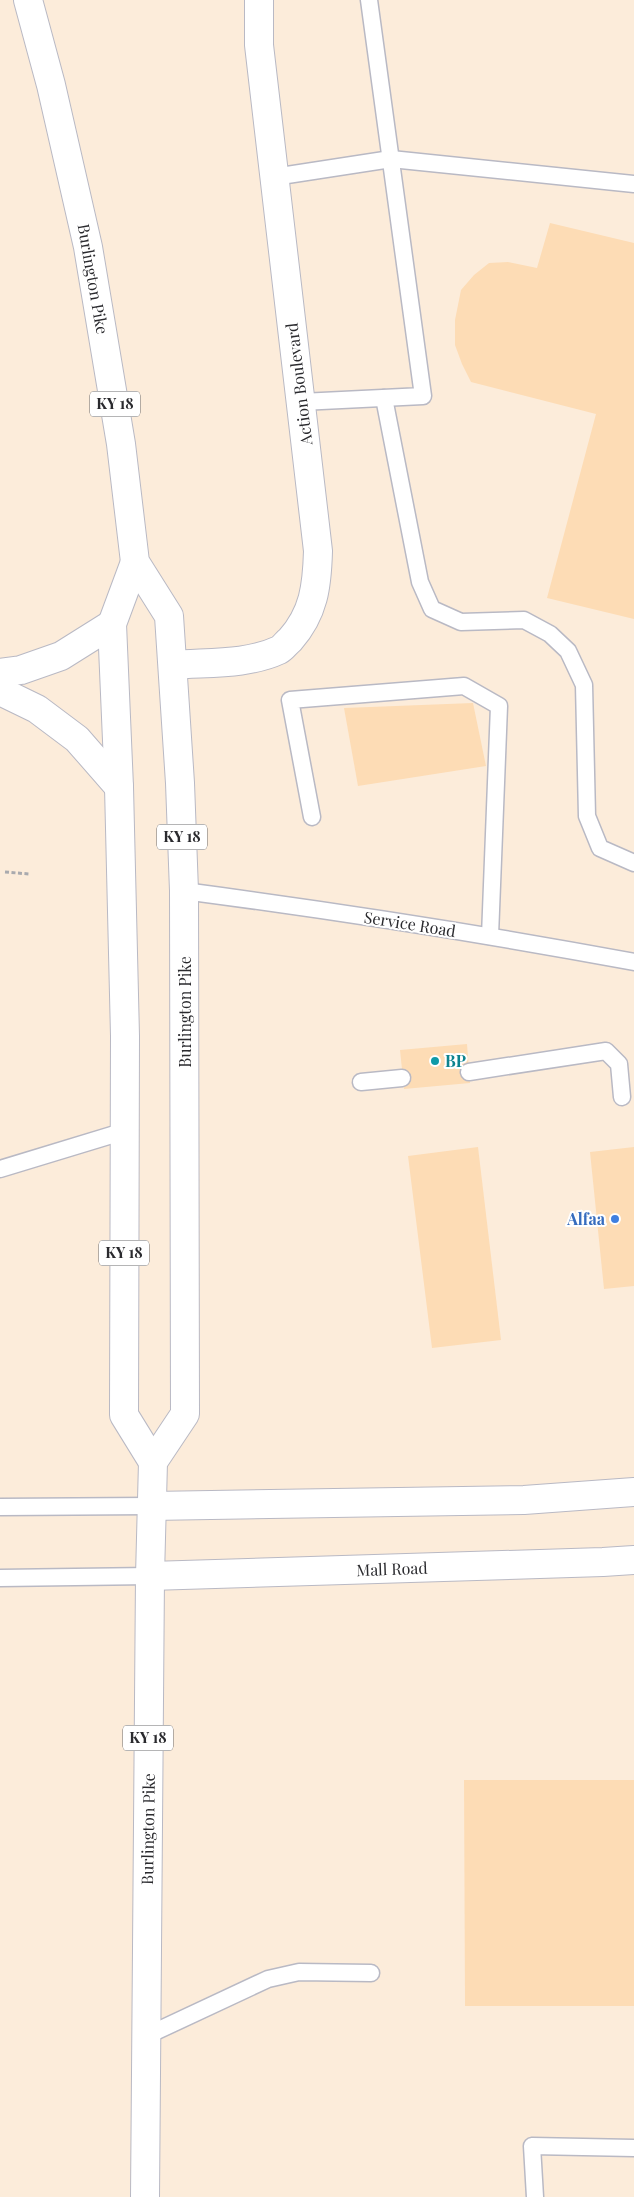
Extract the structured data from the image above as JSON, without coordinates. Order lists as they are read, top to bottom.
{
  "streets": {
    "main road": [
      "Burlington Pike",
      "Action Boulevard",
      "KY 18",
      "Mall Road"
    ],
    "lane": ["Service Road"]
  },
  "crossings": [
    ["Burlington Pike", "Action Boulevard"],
    ["Burlington Pike", "Service Road"],
    ["Burlington Pike", "Mall Road"]
  ],
  "places": ["BP", "Alfaa"]
}
